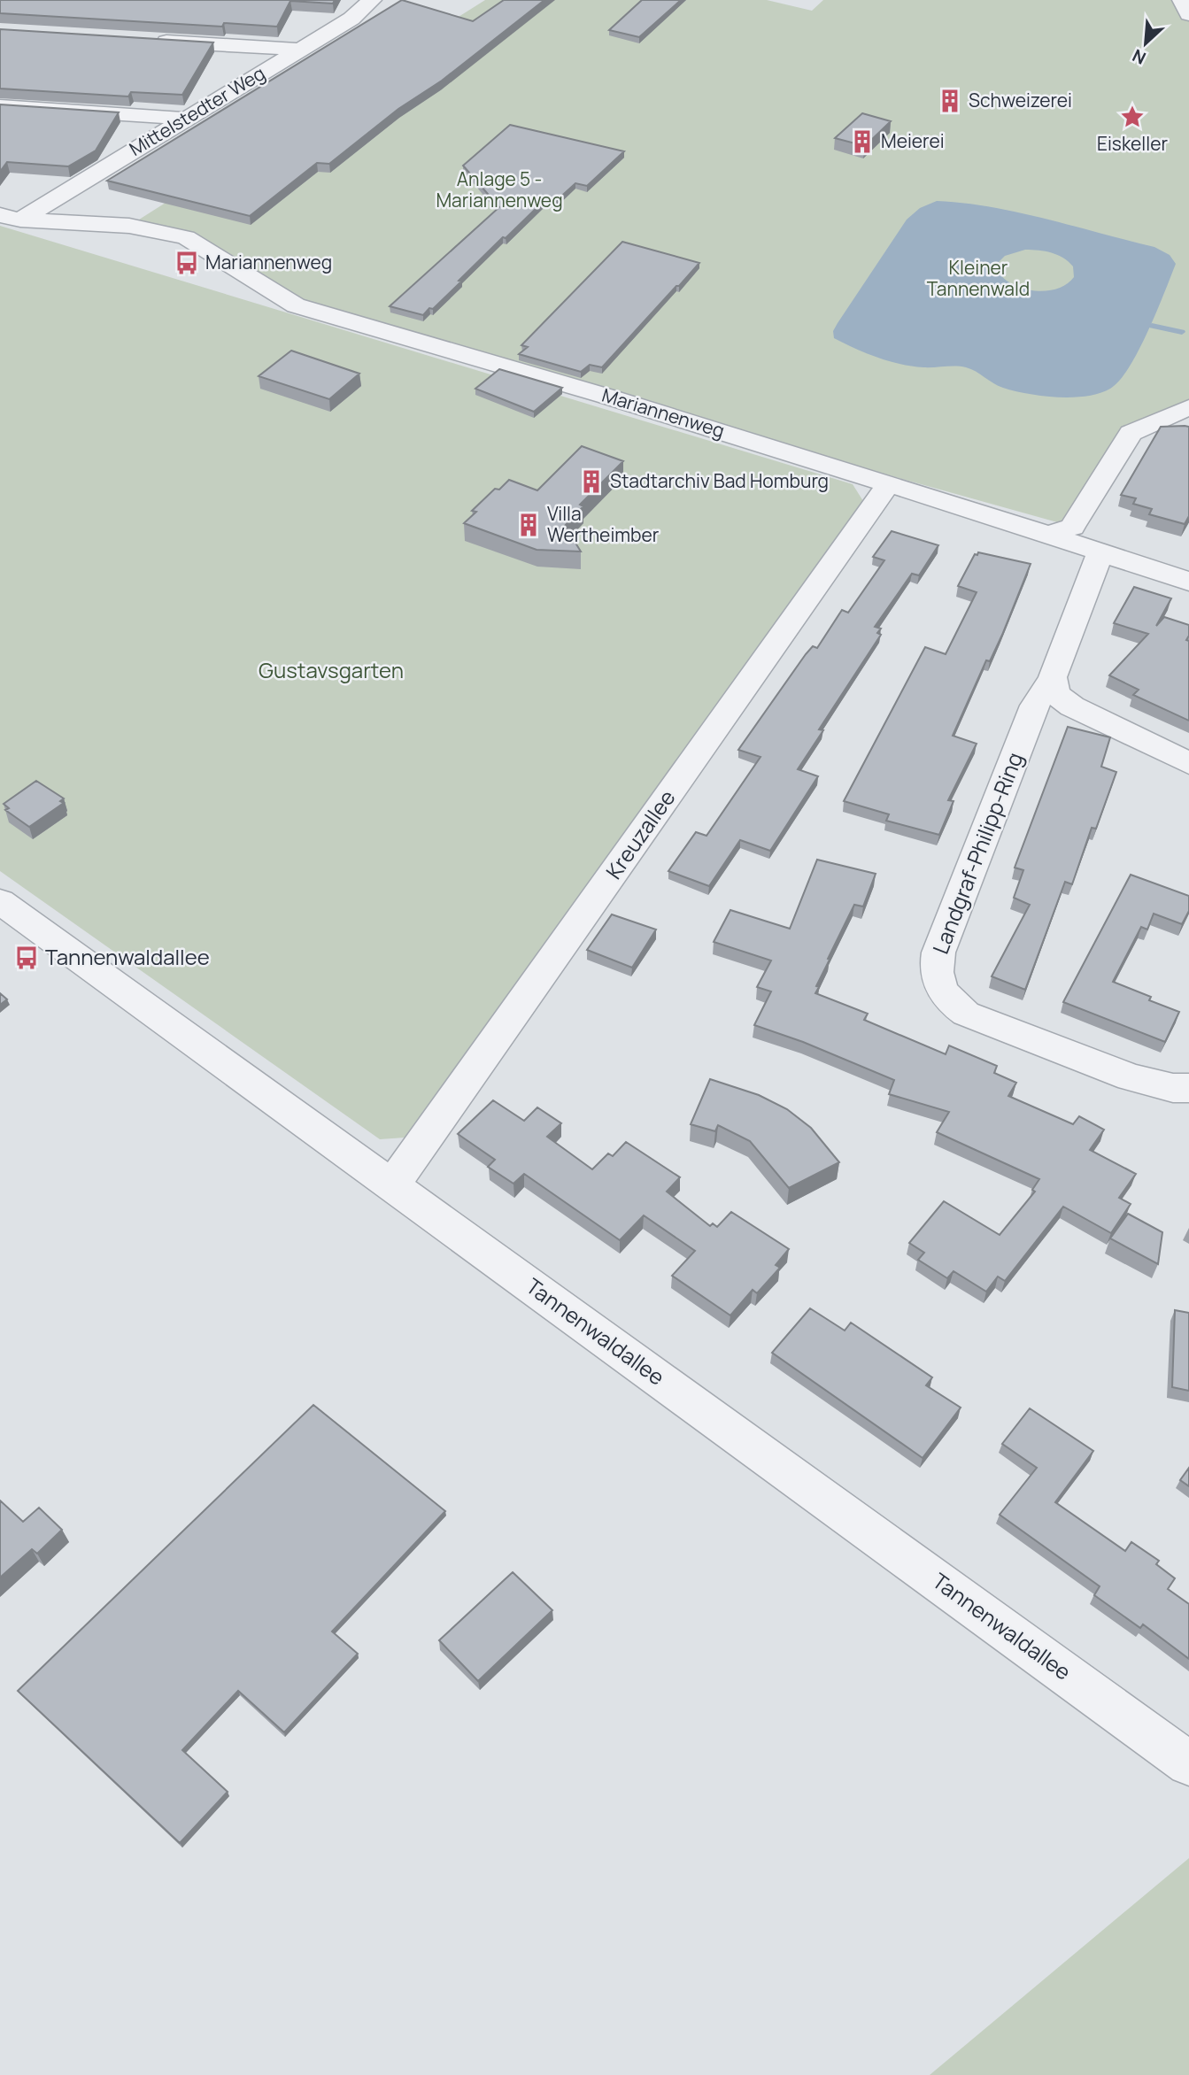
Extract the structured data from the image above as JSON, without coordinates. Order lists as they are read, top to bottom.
{
  "streets": {
    "street": [
      "Mittelstedter Weg",
      "Mariannenweg",
      "Kreuzallee",
      "Landgraf-Philipp-Ring",
      "Tannenwaldallee"
    ]
  },
  "crossings": [
    ["Mittelstedter Weg", "Mariannenweg"],
    ["Mariannenweg", "Kreuzallee"],
    ["Mariannenweg", "Landgraf-Philipp-Ring"],
    ["Kreuzallee", "Tannenwaldallee"]
  ],
  "parks": ["Anlage 5 - Mariannenweg", "Kleiner Tannenwald", "Gustavsgarten"],
  "places": {
    "building": [
      "Schweizerei",
      "Meierei",
      "Stadtarchiv Bad Homburg",
      "Villa Wertheimber"
    ],
    "place": ["Eiskeller"],
    "bus stop": ["Mariannenweg", "Tannenwaldallee"]
  },
  "north": "bottom left"
}
